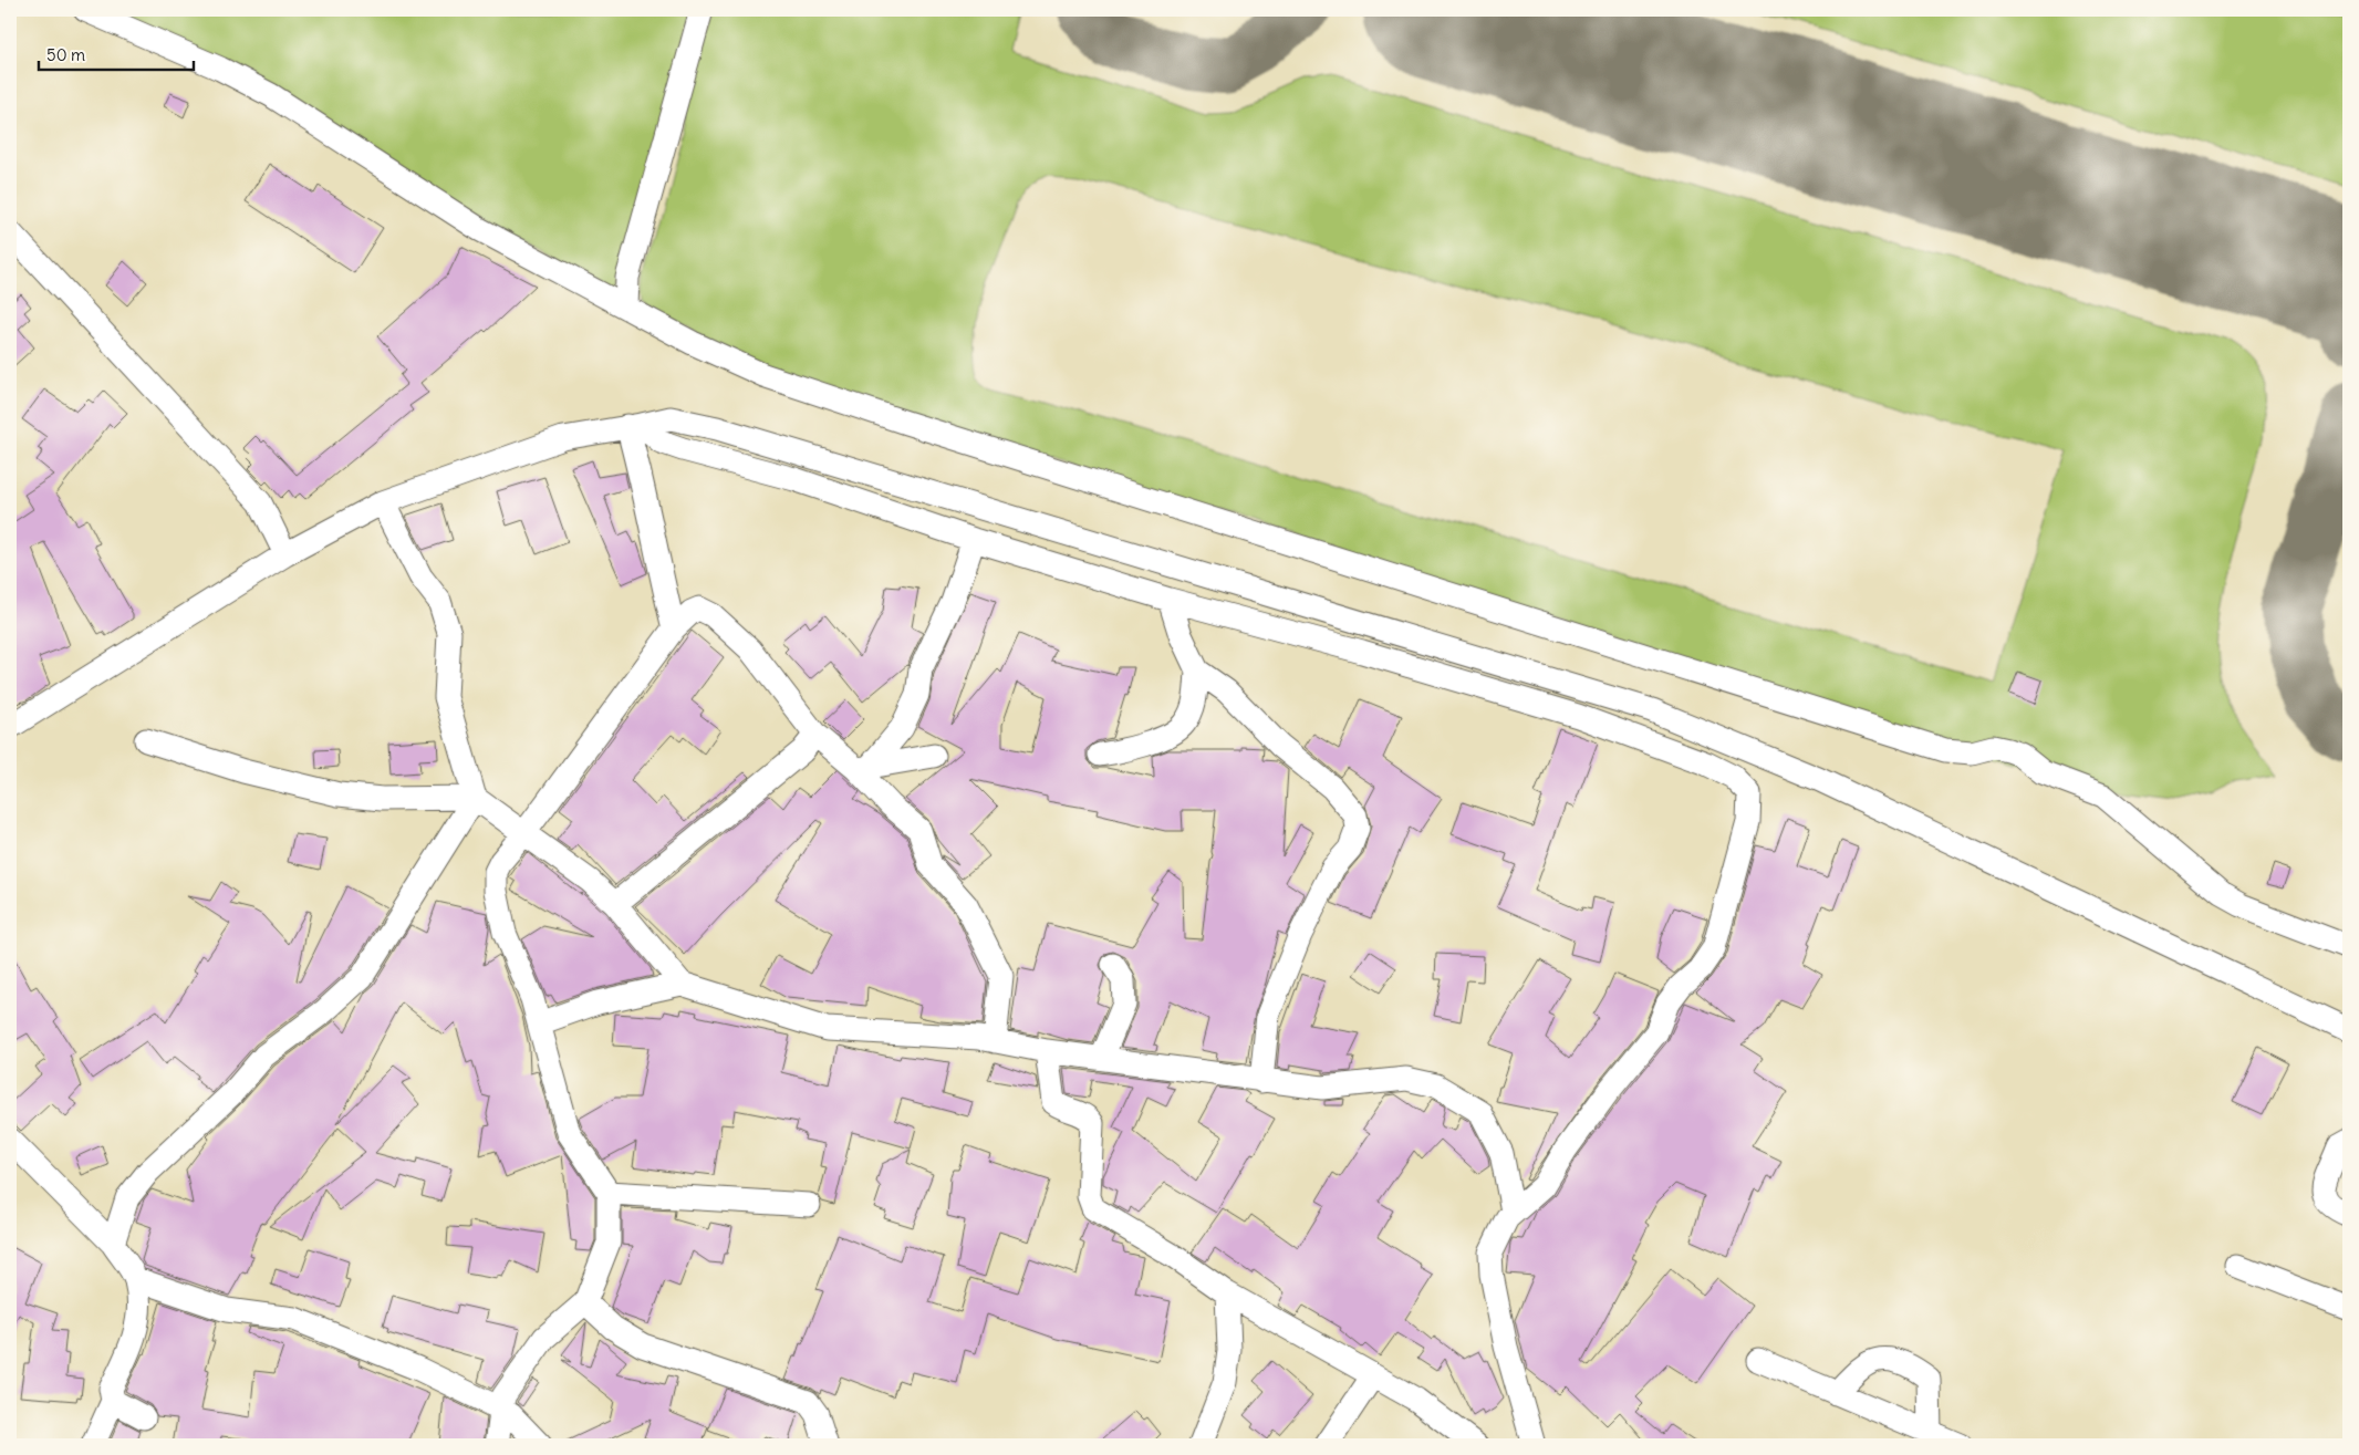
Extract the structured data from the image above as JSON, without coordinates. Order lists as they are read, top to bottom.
{
  "scale_bar": "50 m"
}
